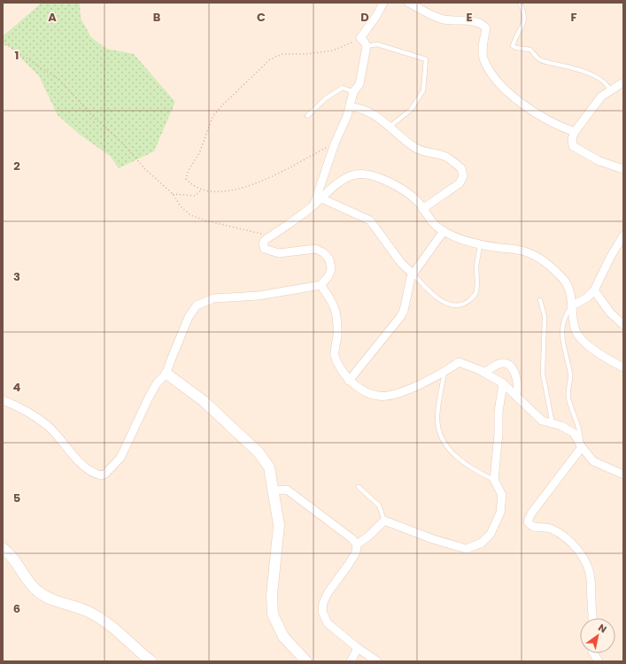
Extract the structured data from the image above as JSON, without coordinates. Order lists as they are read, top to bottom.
{
  "north": "top right",
  "grid": {
    "columns": [
      "A",
      "B",
      "C",
      "D",
      "E",
      "F"
    ],
    "rows": [
      "1",
      "2",
      "3",
      "4",
      "5",
      "6"
    ]
  }
}
